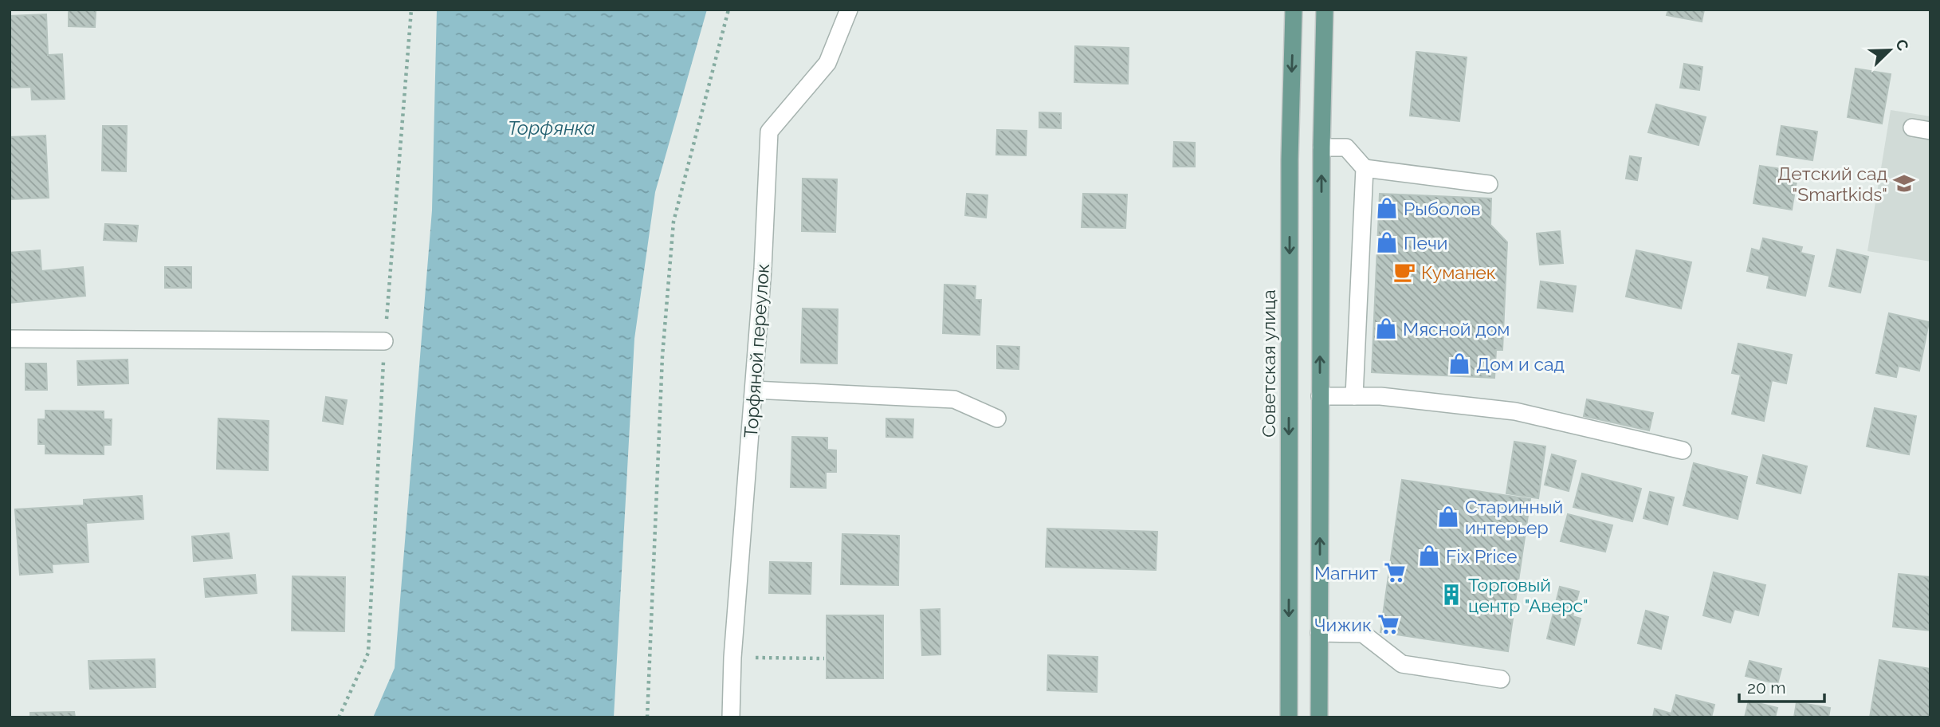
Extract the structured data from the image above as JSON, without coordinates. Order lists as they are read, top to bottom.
{
  "streets": {
    "main road": ["Советская улица"],
    "street": ["Торфяной переулок"]
  },
  "water": ["Торфянка"],
  "places": {
    "school or university": ["Детский сад \"Smartkids\""],
    "shop": [
      "Рыболов",
      "Печи",
      "Мясной дом",
      "Дом и сад",
      "Старинный интерьер",
      "Fix Price"
    ],
    "cafe": ["Куманек"],
    "supermarket": ["Магнит", "Чижик"],
    "building": ["Торговый центр \"Аверс\""]
  },
  "scale_bar": "20 m",
  "north": "top right"
}
